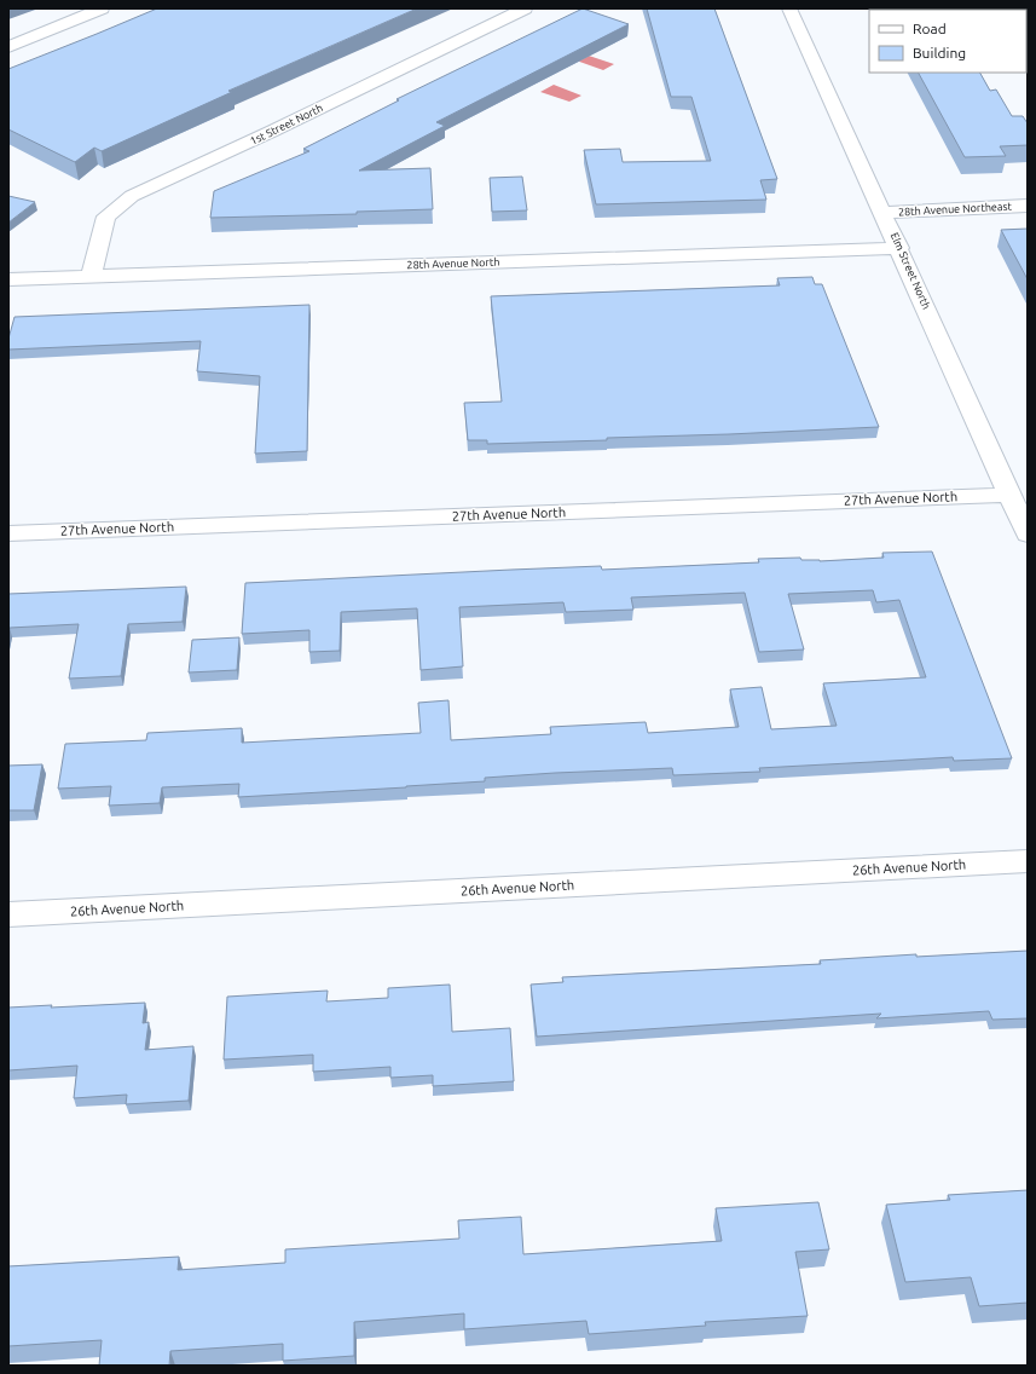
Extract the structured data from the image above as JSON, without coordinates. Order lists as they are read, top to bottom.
{
  "streets": {
    "street": [
      "1st Street North",
      "28th Avenue Northeast",
      "28th Avenue North",
      "Elm Street North",
      "27th Avenue North",
      "26th Avenue North"
    ]
  },
  "crossings": [
    ["1st Street North", "28th Avenue North"],
    ["28th Avenue Northeast", "Elm Street North"],
    ["28th Avenue North", "Elm Street North"],
    ["Elm Street North", "27th Avenue North"]
  ],
  "legend": ["Road", "Building"]
}
